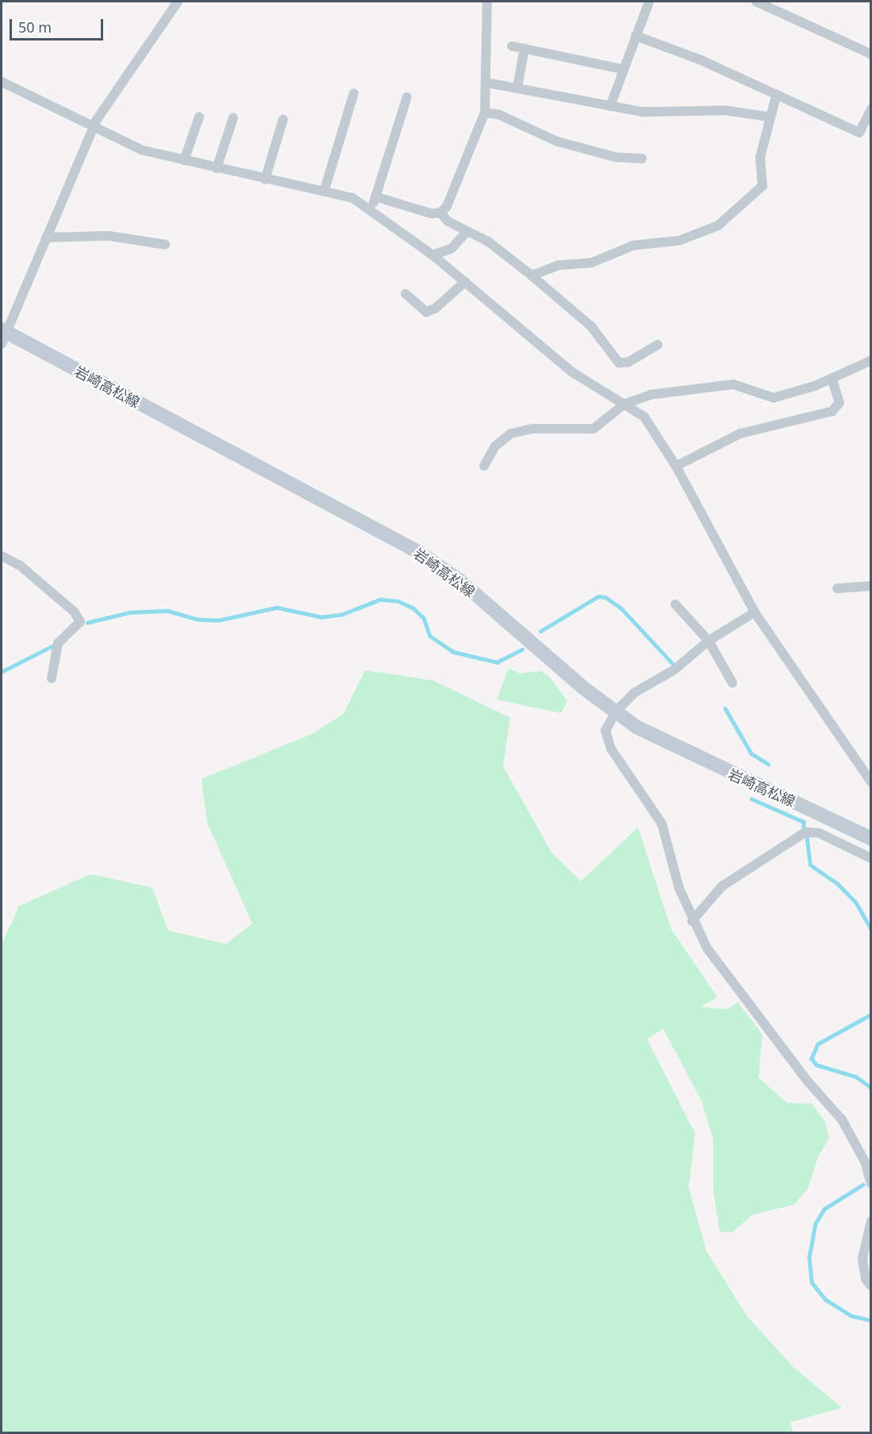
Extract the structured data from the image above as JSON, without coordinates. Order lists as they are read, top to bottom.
{
  "streets": {
    "main road": ["岩崎高松線"]
  },
  "scale_bar": "50 m"
}
